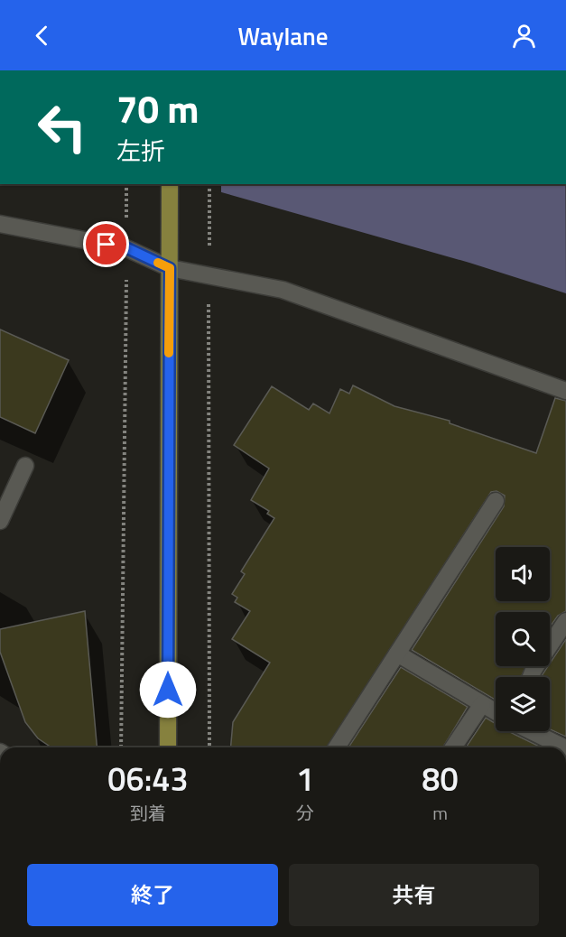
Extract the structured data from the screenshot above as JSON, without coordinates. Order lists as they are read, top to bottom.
{
  "page": {
    "header": "Waylane",
    "turn": ["70 m", "左折"],
    "eta": [
      "06:43",
      "到着",
      "1",
      "分",
      "80",
      "m"
    ],
    "buttons": ["終了", "共有"]
  }
}
